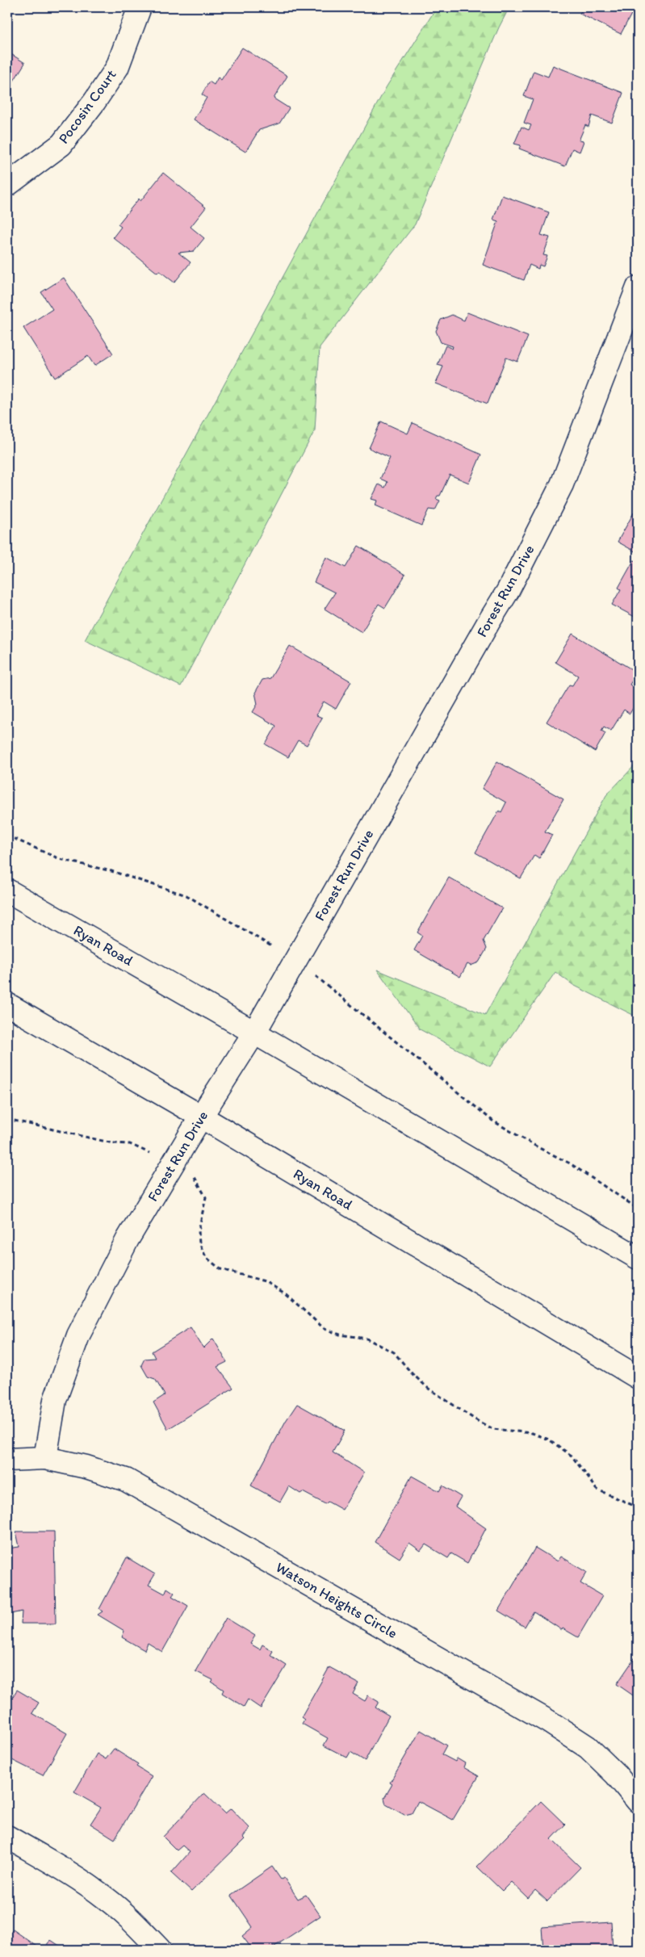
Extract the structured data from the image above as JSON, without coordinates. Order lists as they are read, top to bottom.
{
  "streets": {
    "street": [
      "Pocosin Court",
      "Forest Run Drive",
      "Ryan Road",
      "Watson Heights Circle"
    ]
  },
  "crossings": [
    ["Forest Run Drive", "Ryan Road"],
    ["Forest Run Drive", "Watson Heights Circle"]
  ]
}
